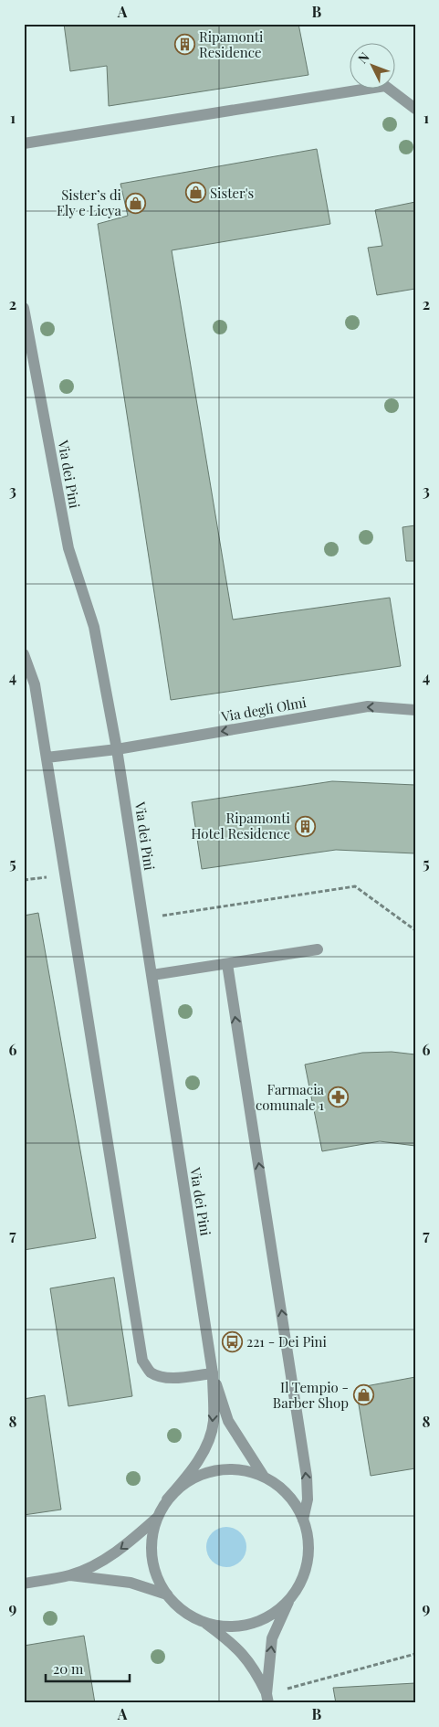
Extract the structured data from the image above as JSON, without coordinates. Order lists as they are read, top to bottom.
{
  "streets": {
    "street": ["Via dei Pini", "Via degli Olmi"]
  },
  "crossings": [
    ["Via dei Pini", "Via degli Olmi"]
  ],
  "one_way": ["Via degli Olmi"],
  "places": {
    "building": ["Ripamonti Residence", "Ripamonti Hotel Residence"],
    "shop": ["Sister's", "Sister’s di Ely e Licya", "Il Tempio - Barber Shop"],
    "pharmacy": ["Farmacia comunale 1"],
    "bus stop": ["221 - Dei Pini"]
  },
  "scale_bar": "20 m",
  "north": "top left",
  "grid": {
    "columns": ["A", "B"],
    "rows": [
      "1",
      "2",
      "3",
      "4",
      "5",
      "6",
      "7",
      "8",
      "9"
    ]
  }
}
